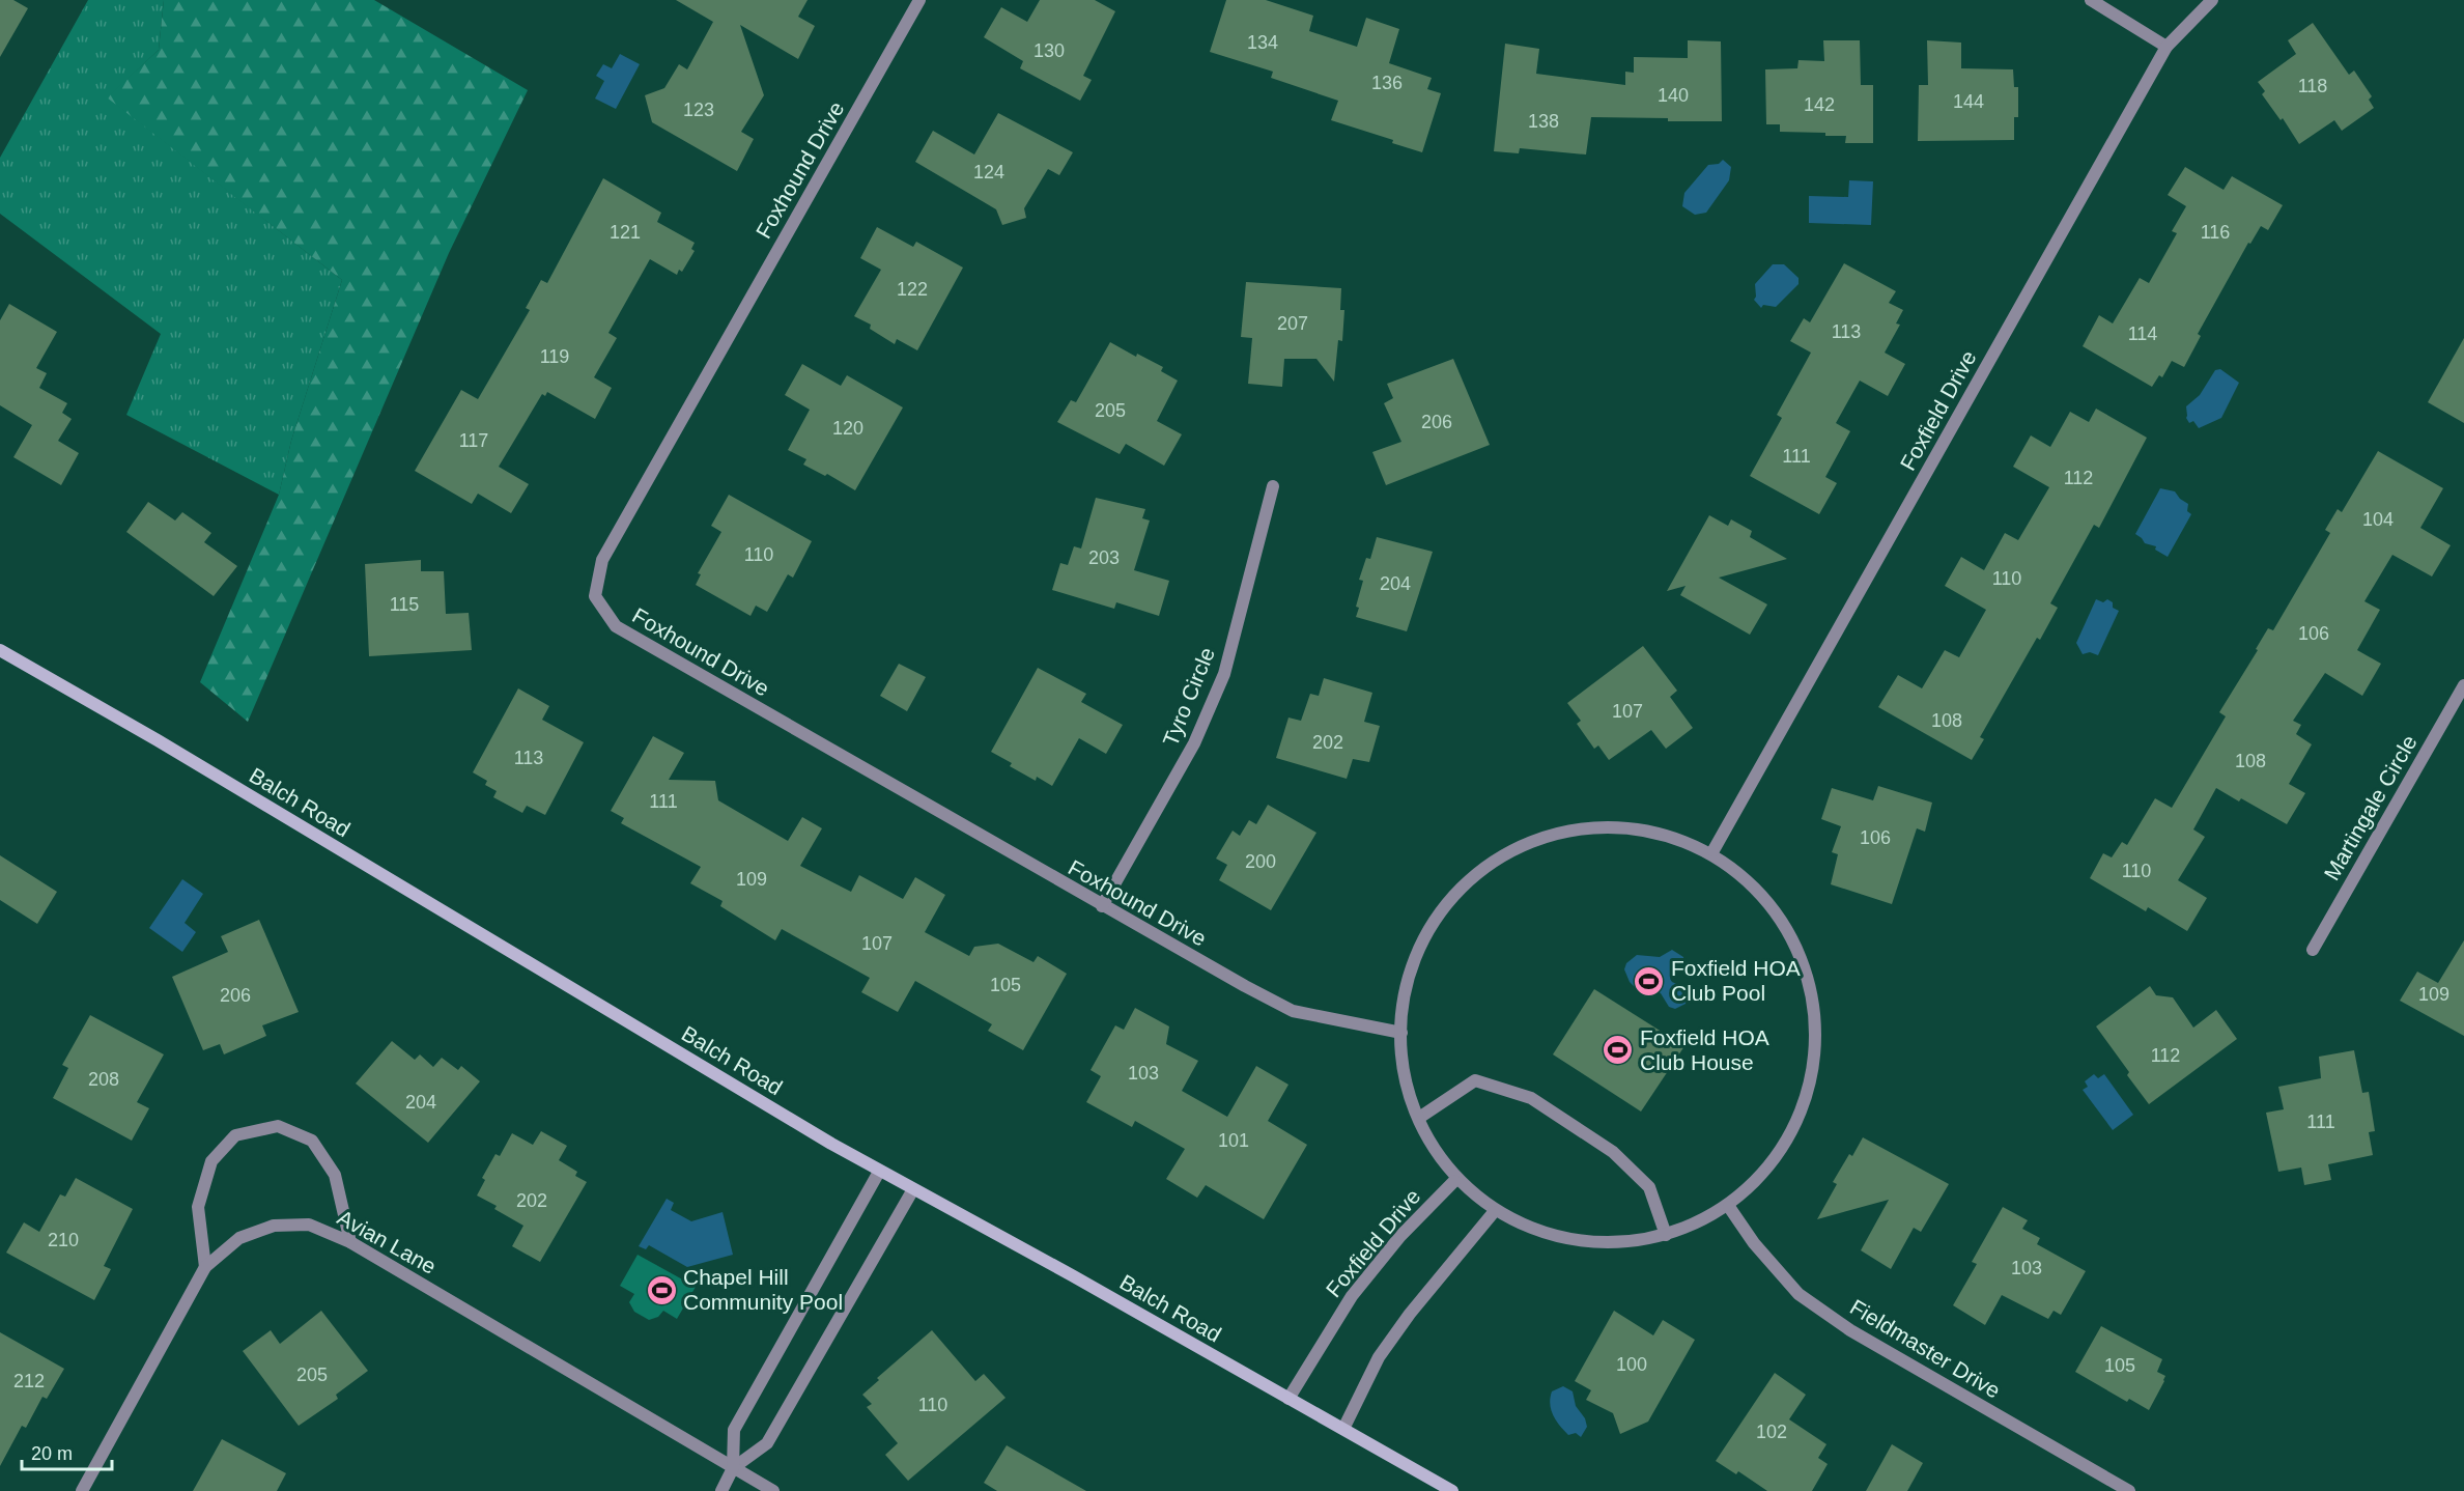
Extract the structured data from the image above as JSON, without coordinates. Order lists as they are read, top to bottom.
{
  "streets": {
    "street": [
      "Foxhound Drive",
      "Foxfield Drive",
      "Tyro Circle",
      "Balch Road",
      "Martingale Circle",
      "Avian Lane",
      "Fieldmaster Drive"
    ]
  },
  "crossings": [
    ["Foxhound Drive", "Tyro Circle"],
    ["Foxfield Drive", "Balch Road"]
  ],
  "places": {
    "sports": ["Foxfield HOA Club Pool", "Foxfield HOA Club House", "Chapel Hill Community Pool"]
  },
  "house_numbers": [
    "134",
    "130",
    "136",
    "118",
    "140",
    "144",
    "142",
    "123",
    "138",
    "124",
    "121",
    "116",
    "122",
    "207",
    "113",
    "114",
    "119",
    "205",
    "206",
    "120",
    "117",
    "111",
    "112",
    "104",
    "110",
    "203",
    "110",
    "204",
    "115",
    "106",
    "107",
    "108",
    "202",
    "113",
    "108",
    "111",
    "106",
    "200",
    "110",
    "109",
    "107",
    "105",
    "109",
    "206",
    "112",
    "103",
    "208",
    "204",
    "111",
    "101",
    "202",
    "210",
    "103",
    "100",
    "105",
    "205",
    "212",
    "110",
    "102"
  ],
  "scale_bar": "20 m"
}
